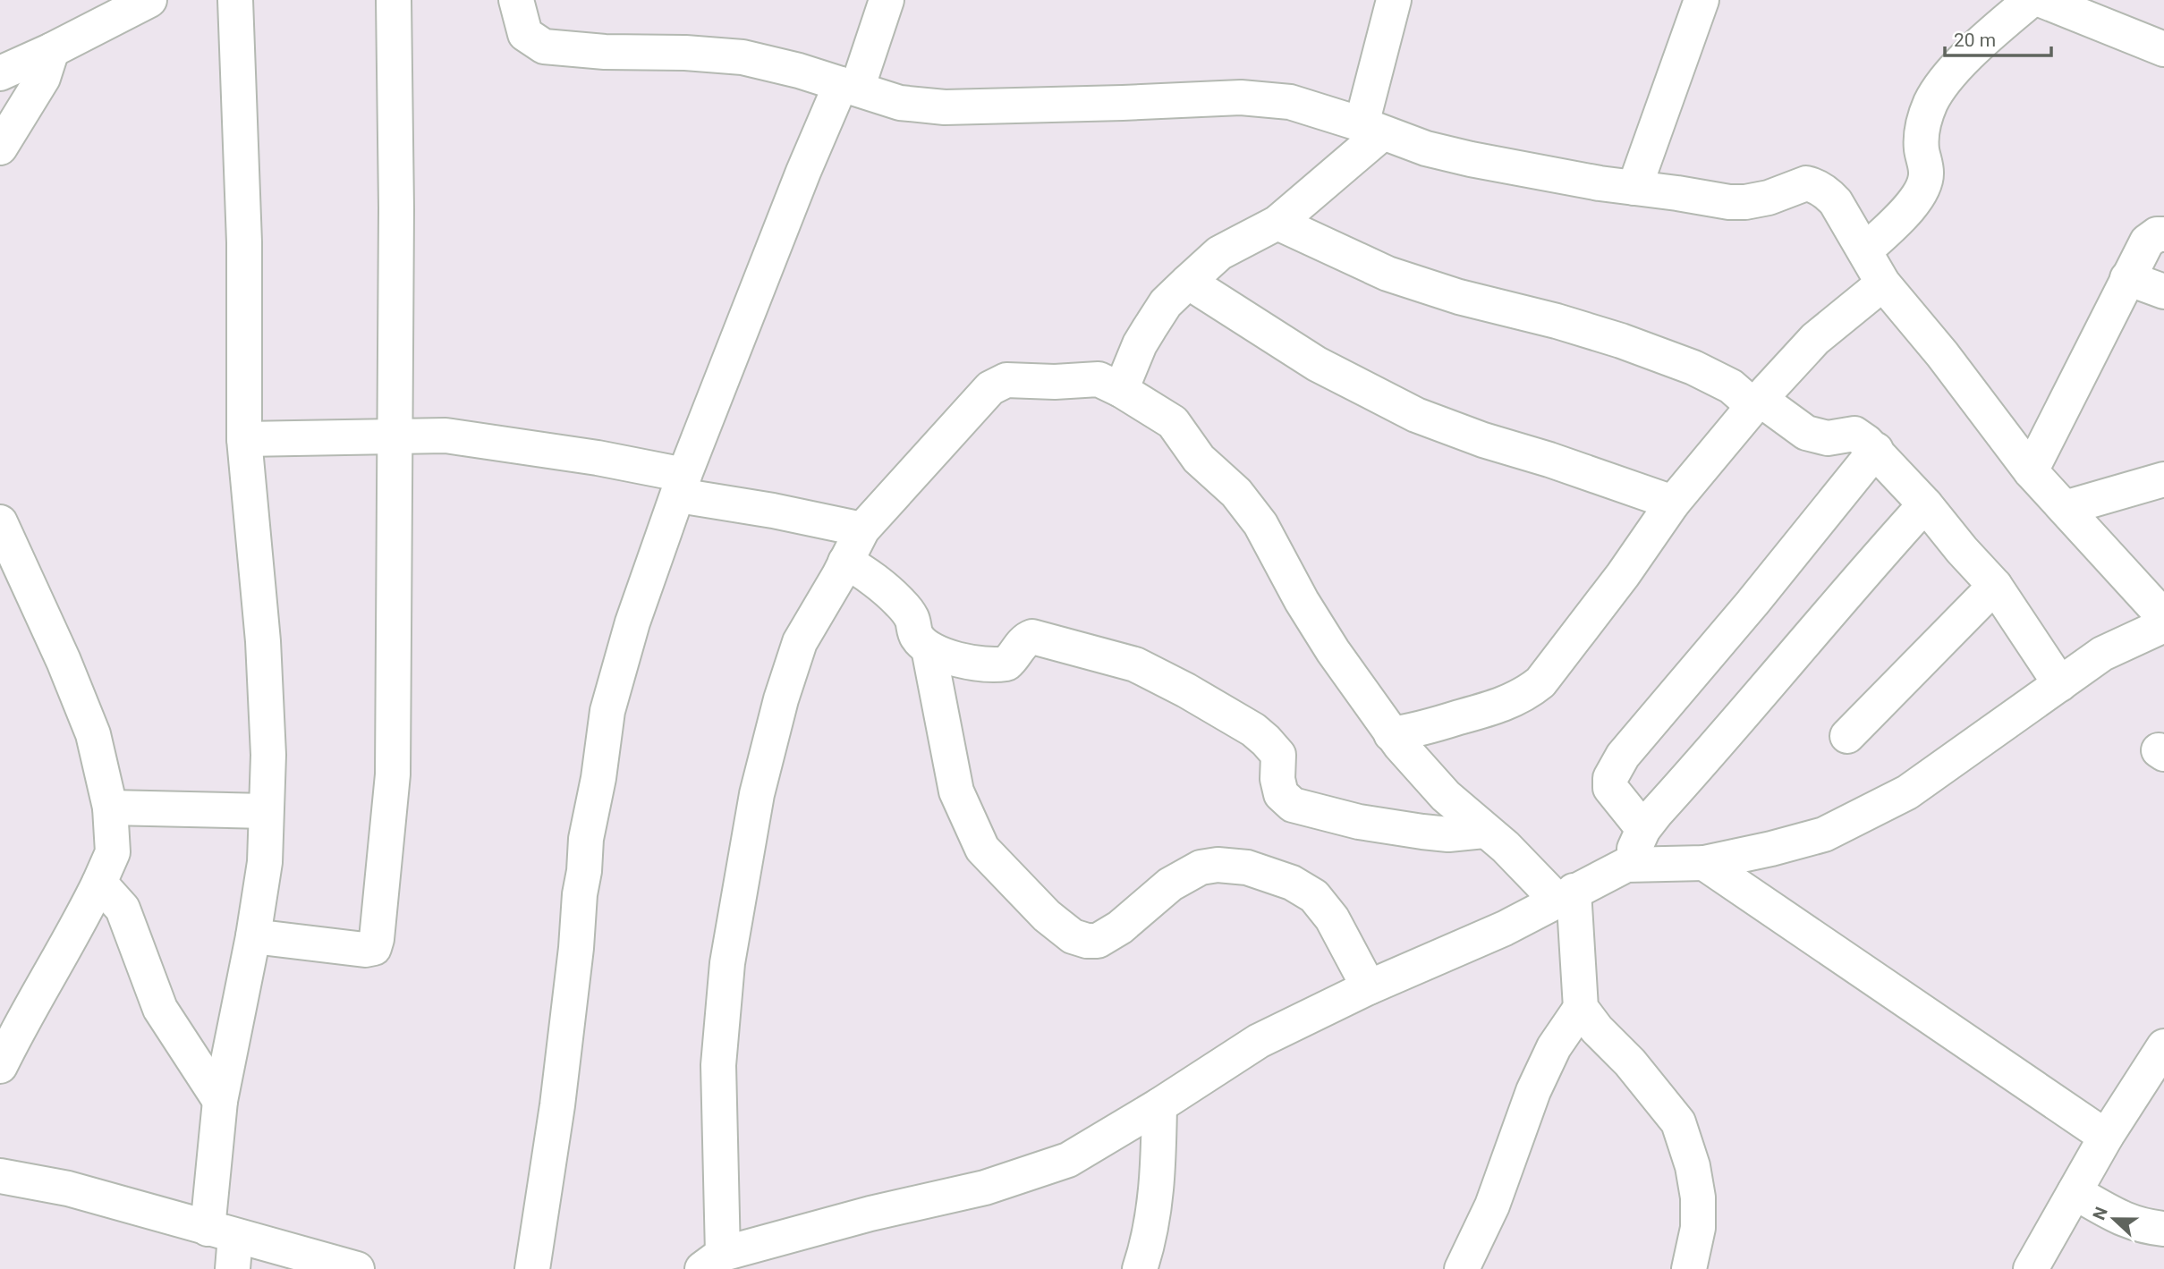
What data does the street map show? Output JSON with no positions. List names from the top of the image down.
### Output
{
  "scale_bar": "20 m",
  "north": "left"
}
